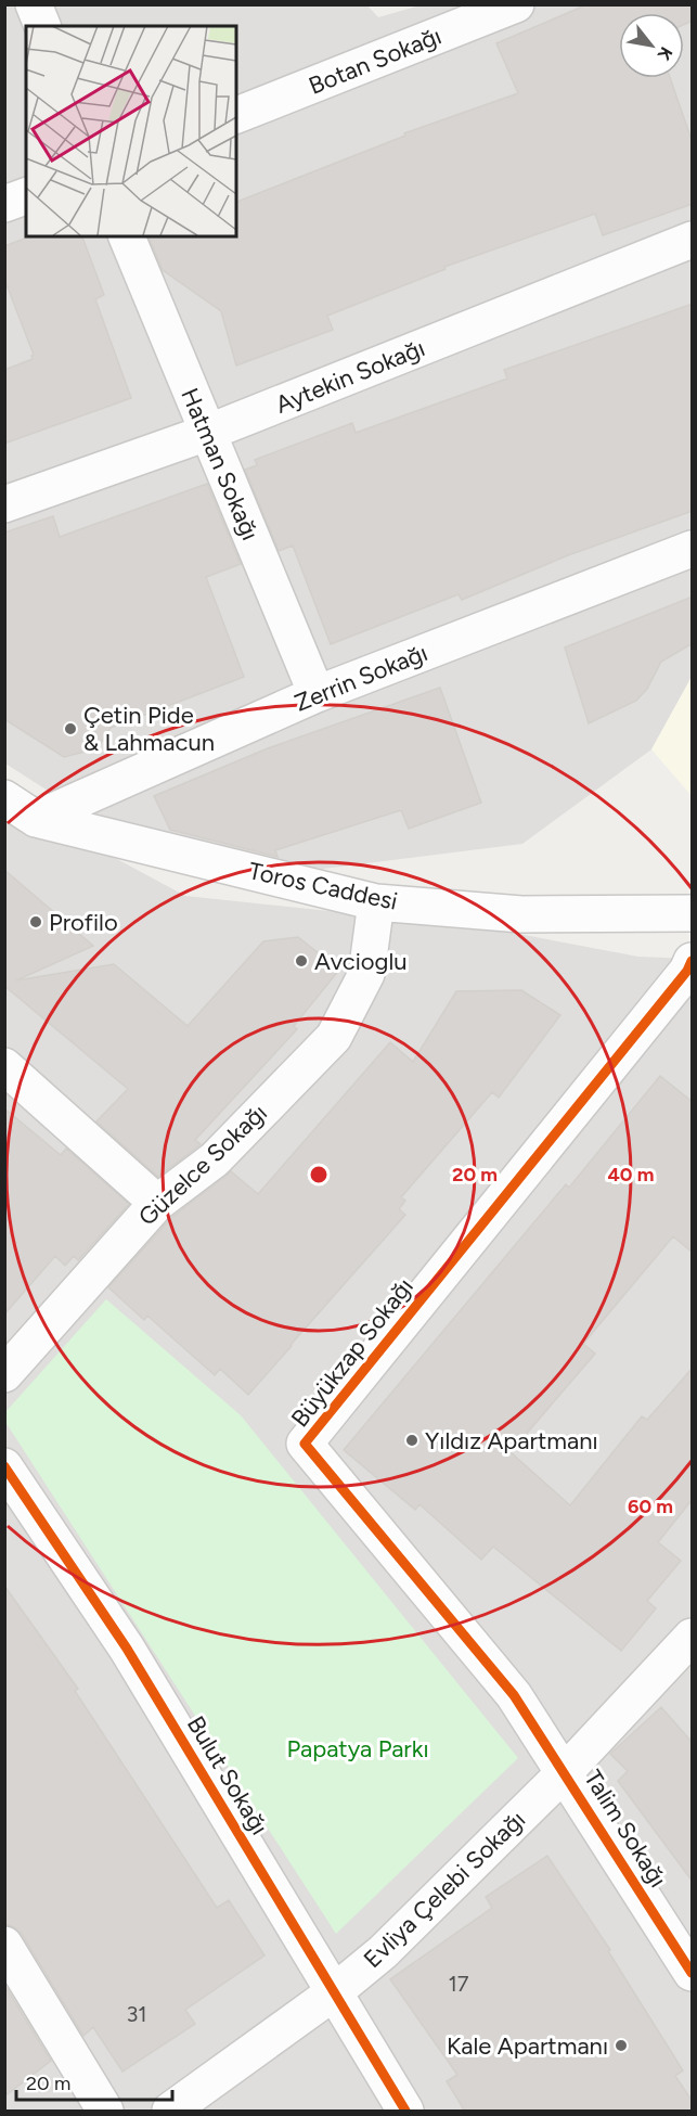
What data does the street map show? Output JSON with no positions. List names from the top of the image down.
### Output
{
  "streets": {
    "street": [
      "Botan Sokağı",
      "Aytekin Sokağı",
      "Hatman Sokağı",
      "Zerrin Sokağı",
      "Toros Caddesi",
      "Güzelce Sokağı",
      "Büyükzap Sokağı",
      "Bulut Sokağı",
      "Talim Sokağı",
      "Evliya Çelebi Sokağı"
    ]
  },
  "crossings": [
    ["Aytekin Sokağı", "Hatman Sokağı"],
    ["Hatman Sokağı", "Zerrin Sokağı"],
    ["Zerrin Sokağı", "Toros Caddesi"],
    ["Toros Caddesi", "Güzelce Sokağı"],
    ["Büyükzap Sokağı", "Talim Sokağı"],
    ["Büyükzap Sokağı", "Evliya Çelebi Sokağı"],
    ["Bulut Sokağı", "Evliya Çelebi Sokağı"],
    ["Talim Sokağı", "Evliya Çelebi Sokağı"]
  ],
  "parks": ["Papatya Parkı"],
  "places": [
    "Çetin Pide & Lahmacun",
    "Profilo",
    "Avcioglu",
    "Yıldız Apartmanı",
    "Kale Apartmanı"
  ],
  "house_numbers": ["17", "31"],
  "scale_bar": "20 m",
  "north": "bottom right",
  "rings": ["20 m", "40 m", "60 m"]
}
